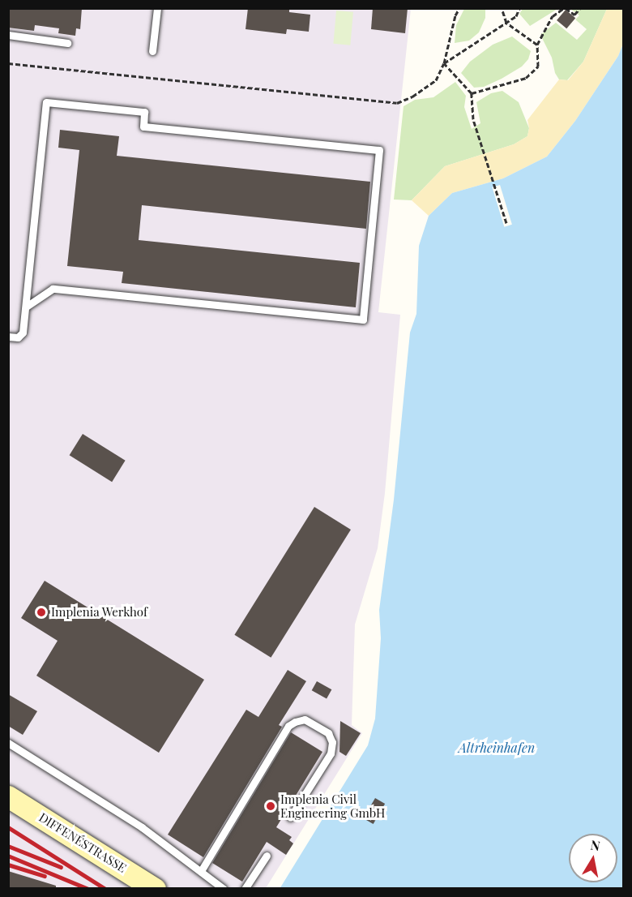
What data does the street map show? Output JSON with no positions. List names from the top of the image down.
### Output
{
  "streets": {
    "main road": ["DIFFENÉSTRASSE"]
  },
  "water": ["Altrheinhafen"],
  "places": ["Implenia Werkhof", "Implenia Civil Engineering GmbH"],
  "north": "top"
}
